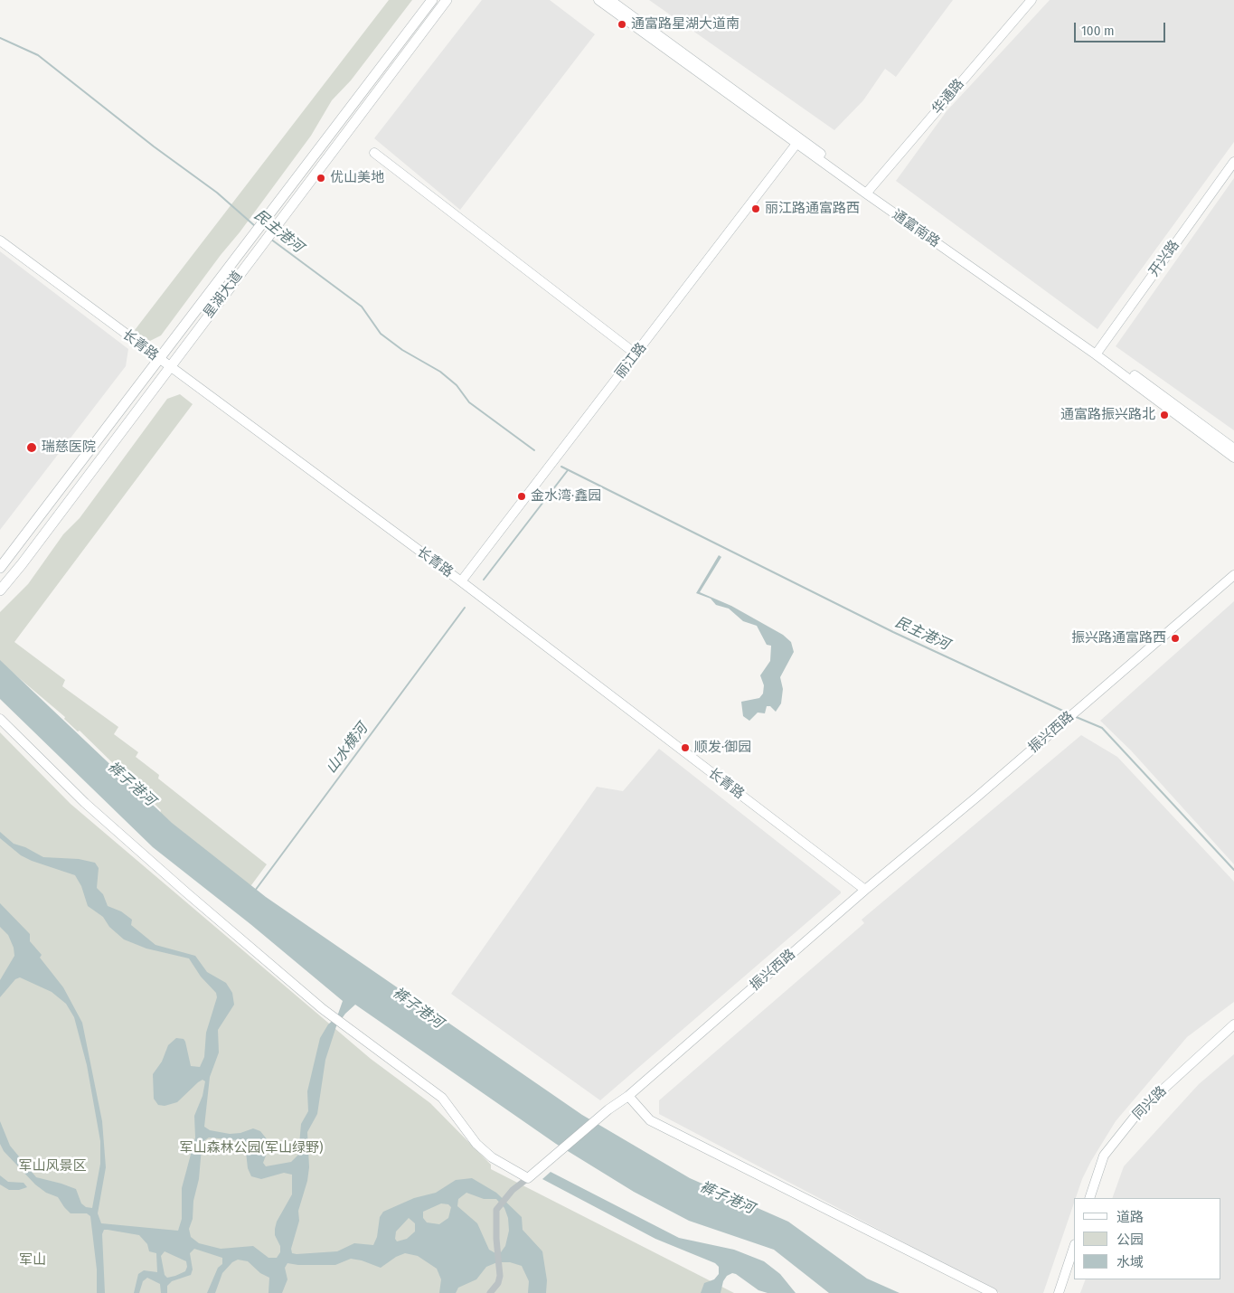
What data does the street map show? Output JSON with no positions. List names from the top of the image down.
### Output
{
  "streets": {
    "main road": ["星湖大道"],
    "street": [
      "华通路",
      "通富南路",
      "开兴路",
      "长青路",
      "丽江路",
      "振兴西路",
      "同兴路"
    ]
  },
  "crossings": [
    ["华通路", "通富南路"],
    ["通富南路", "开兴路"],
    ["通富南路", "丽江路"],
    ["星湖大道", "长青路"],
    ["长青路", "丽江路"],
    ["长青路", "振兴西路"]
  ],
  "water": ["民主港河", "山水横河", "裤子港河"],
  "parks": ["军山森林公园(军山绿野)", "军山风景区", "军山"],
  "places": [
    "通富路星湖大道南",
    "优山美地",
    "丽江路通富路西",
    "通富路振兴路北",
    "瑞慈医院",
    "金水湾·鑫园",
    "振兴路通富路西",
    "顺发·御园"
  ],
  "legend": ["道路", "公园", "水域"],
  "scale_bar": "100 m"
}
